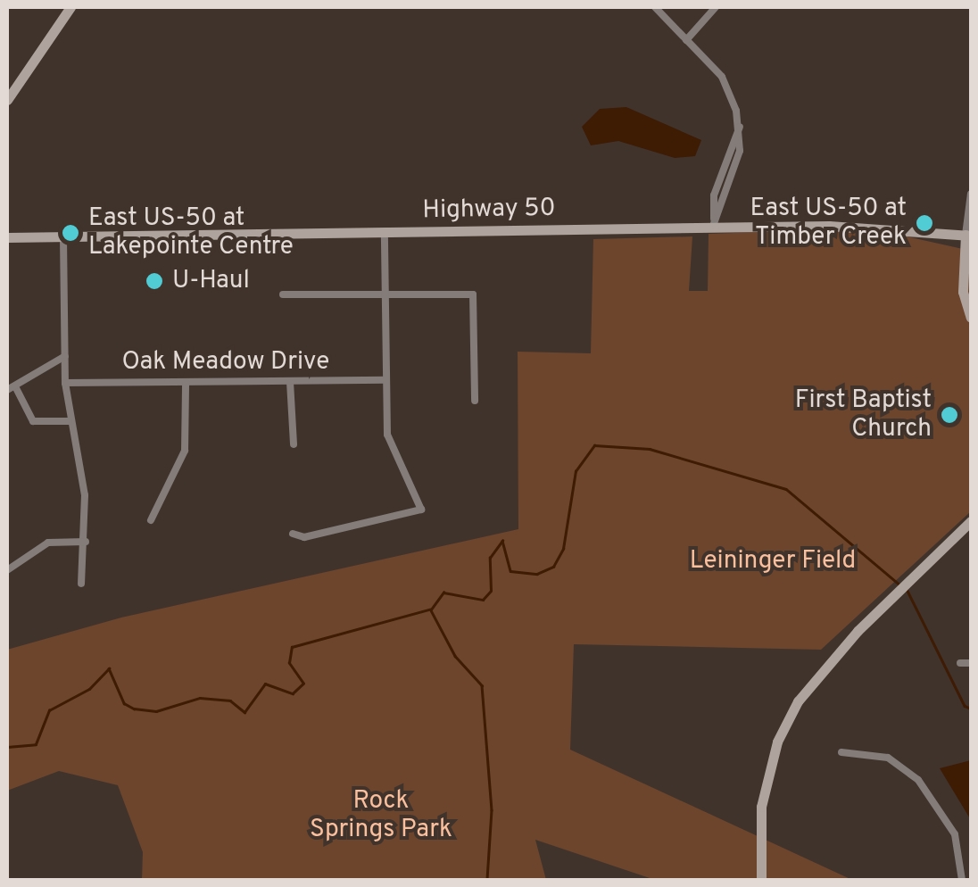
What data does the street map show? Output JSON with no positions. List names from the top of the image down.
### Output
{
  "streets": {
    "main road": ["Highway 50"],
    "street": ["Oak Meadow Drive"]
  },
  "parks": ["Leininger Field", "Rock Springs Park"],
  "places": [
    "East US-50 at Timber Creek",
    "East US-50 at Lakepointe Centre",
    "U-Haul",
    "First Baptist Church"
  ]
}
